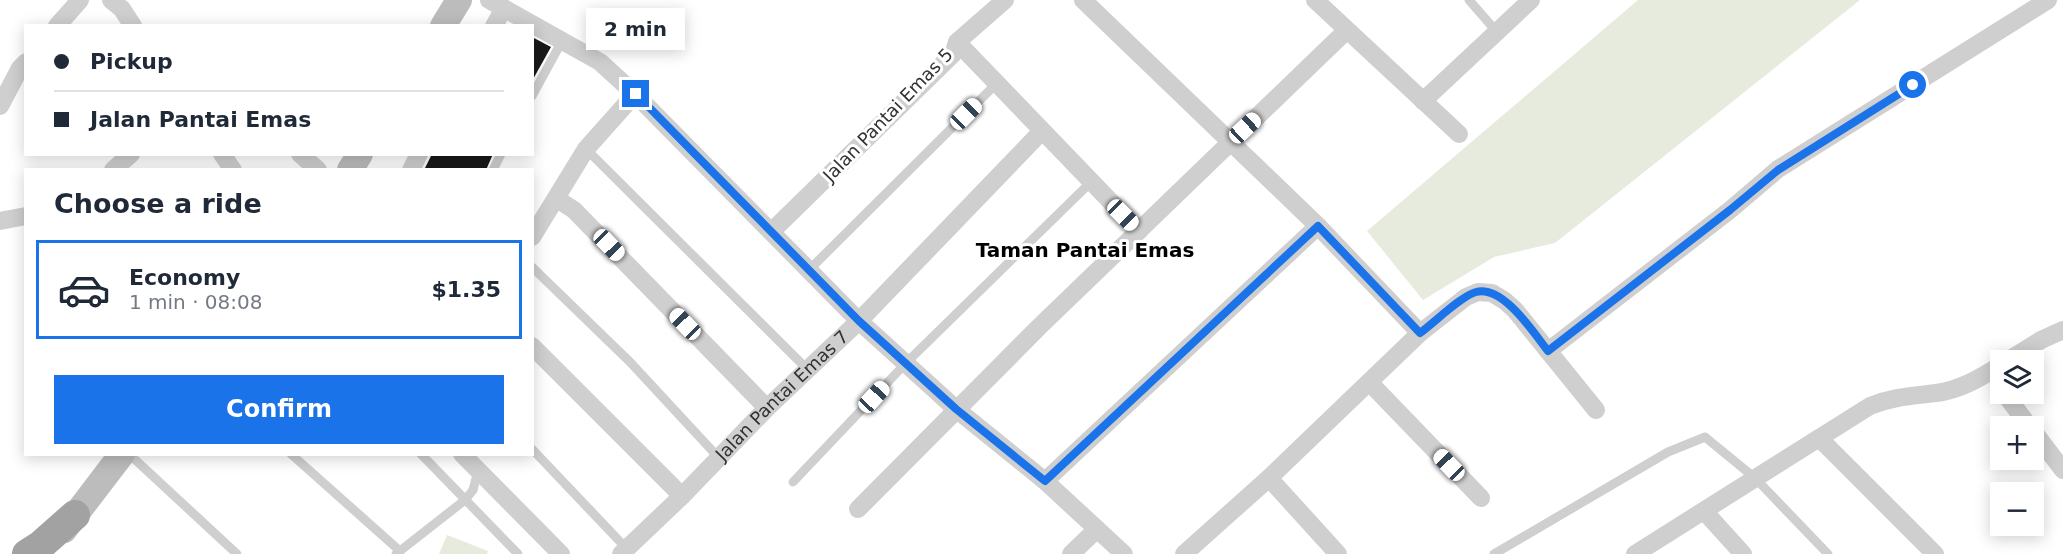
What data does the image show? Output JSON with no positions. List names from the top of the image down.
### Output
{
  "streets": {
    "street": ["Jalan Pantai Emas 5", "Jalan Pantai Emas 7"]
  },
  "districts": ["Taman Pantai Emas"],
  "page": {
    "bubble": "2 min",
    "banner": ["Pickup", "Jalan Pantai Emas"],
    "heading": "Choose a ride",
    "list": [
      {
        "name": "Economy",
        "note": "1 min · 08:08",
        "value": "$1.35"
      }
    ],
    "map_buttons": ["+", "−"],
    "buttons": "Confirm"
  }
}
